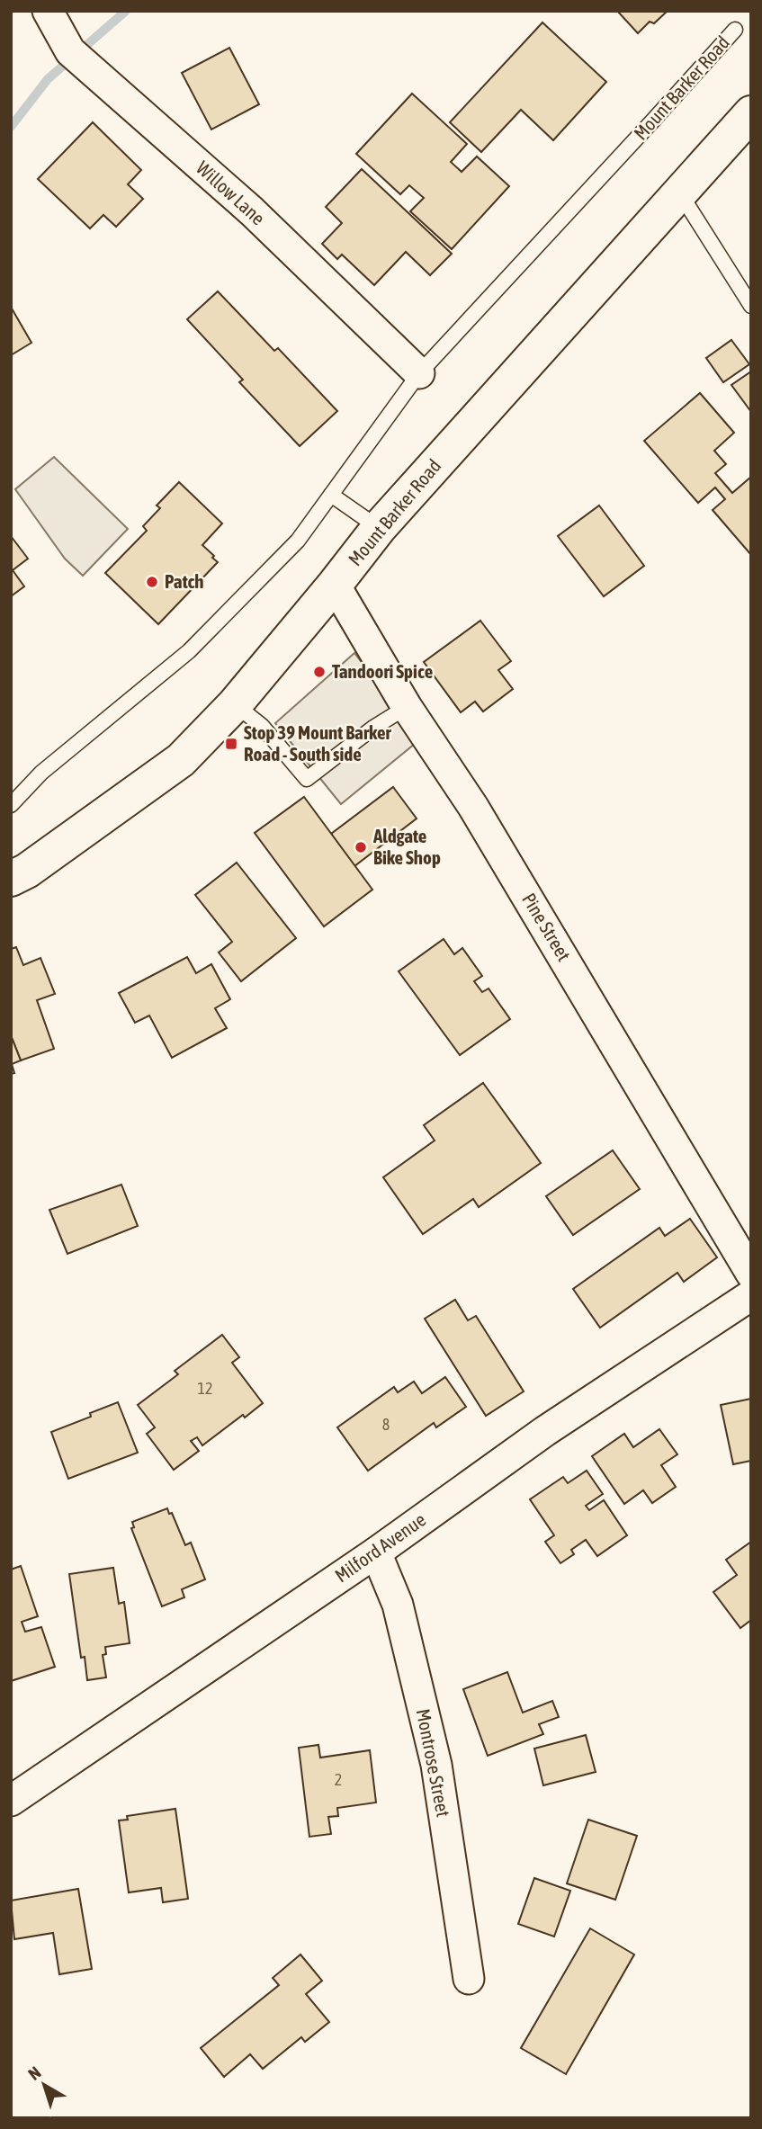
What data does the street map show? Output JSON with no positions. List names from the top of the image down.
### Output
{
  "streets": {
    "main road": ["Mount Barker Road"],
    "street": [
      "Willow Lane",
      "Pine Street",
      "Milford Avenue",
      "Montrose Street"
    ]
  },
  "crossings": [
    ["Mount Barker Road", "Willow Lane"],
    ["Mount Barker Road", "Pine Street"],
    ["Milford Avenue", "Montrose Street"]
  ],
  "places": {
    "other": ["Patch", "Tandoori Spice", "Aldgate Bike Shop"],
    "transit": ["Stop 39 Mount Barker Road - South side"]
  },
  "house_numbers": ["12", "8", "2"],
  "north": "top left"
}
